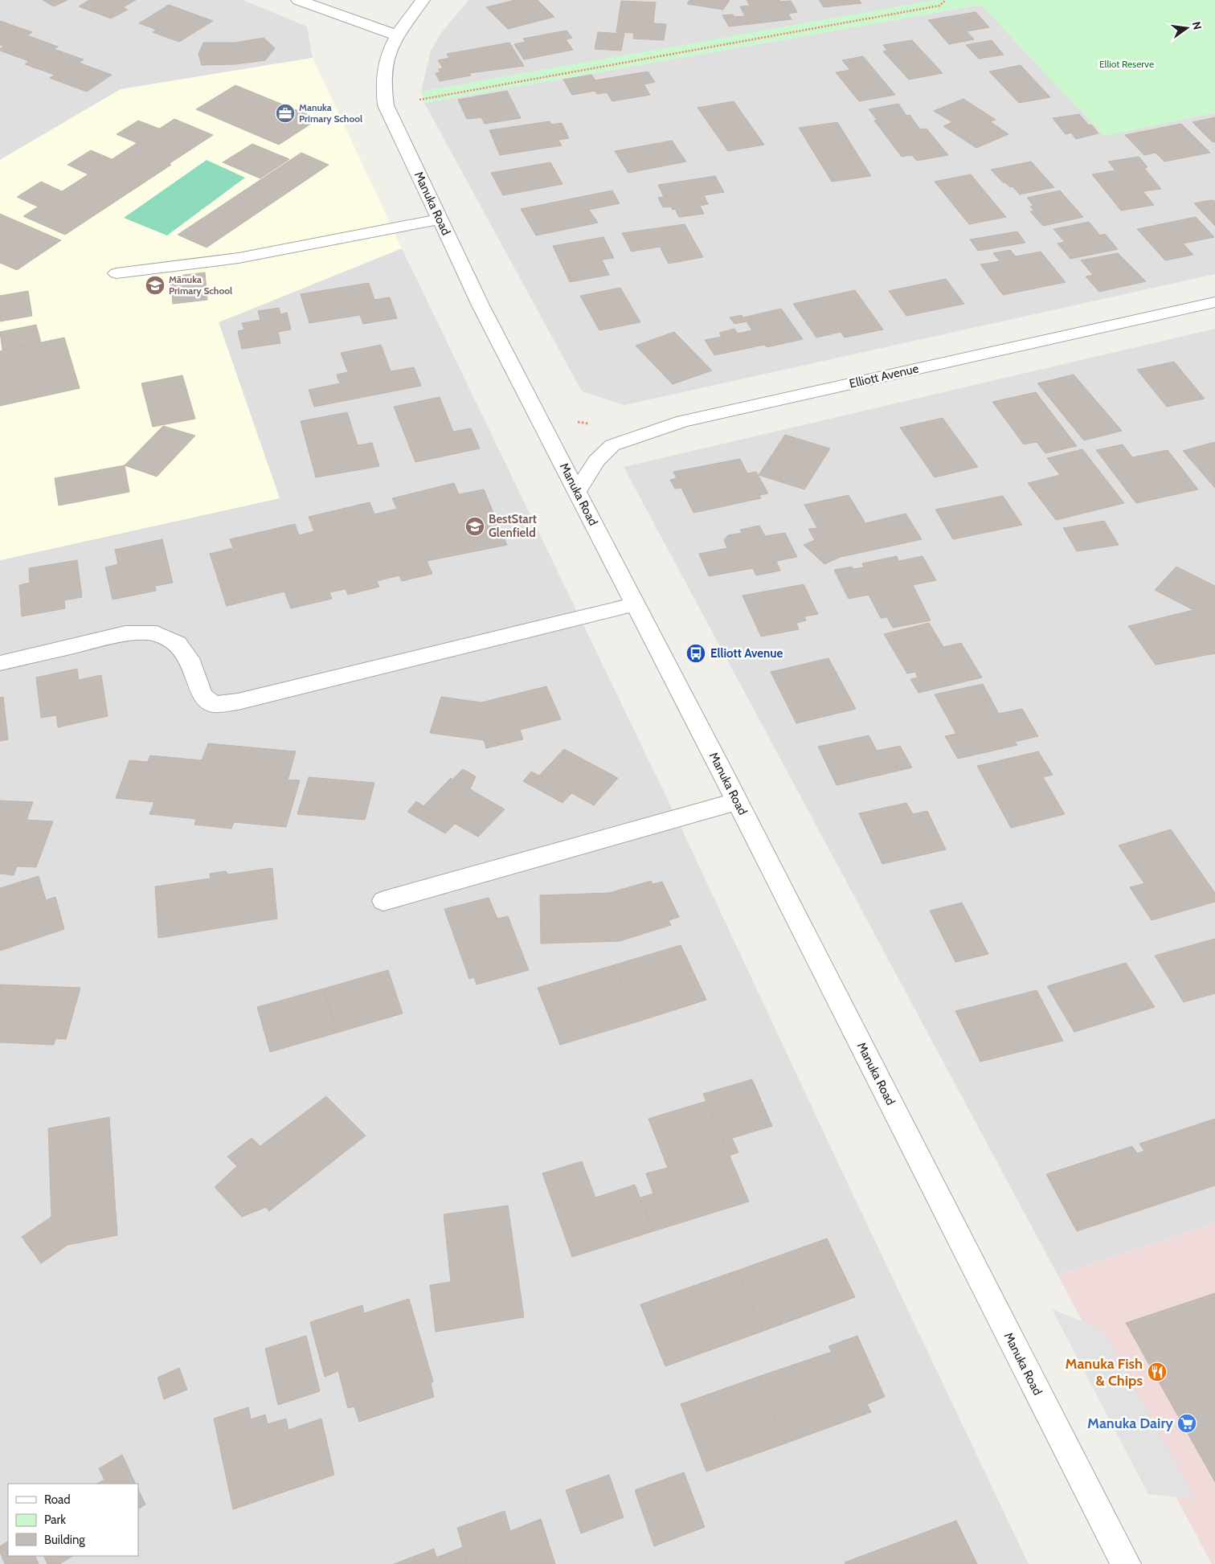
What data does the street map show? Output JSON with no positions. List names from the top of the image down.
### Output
{
  "streets": {
    "street": ["Manuka Road", "Elliott Avenue"]
  },
  "crossings": [
    ["Manuka Road", "Elliott Avenue"]
  ],
  "parks": ["Elliot Reserve"],
  "places": {
    "office": ["Manuka Primary School"],
    "school or university": ["Mānuka Primary School", "BestStart Glenfield"],
    "bus stop": ["Elliott Avenue"],
    "restaurant": ["Manuka Fish & Chips"],
    "supermarket": ["Manuka Dairy"]
  },
  "legend": ["Road", "Park", "Building"],
  "north": "right"
}
